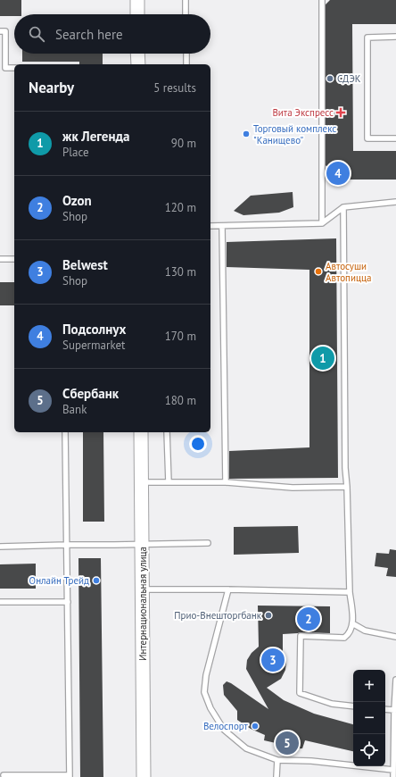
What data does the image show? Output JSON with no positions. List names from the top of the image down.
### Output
{
  "streets": {
    "main road": ["Интернациональная улица"]
  },
  "places": {
    "other": [
      "СДЭК",
      "Торговый комплекс \"Канищево\"",
      "Автосуши Автопицца",
      "Онлайн Трейд",
      "Прио-Внешторгбанк",
      "Велоспорт"
    ],
    "health": ["Вита Экспресс"]
  },
  "page": {
    "search": "Search here",
    "heading": ["Nearby", "5 results"],
    "list": [
      {
        "mark": "1",
        "name": "жк Легенда",
        "note": "Place",
        "value": "90 m"
      },
      {
        "mark": "2",
        "name": "Ozon",
        "note": "Shop",
        "value": "120 m"
      },
      {
        "mark": "3",
        "name": "Belwest",
        "note": "Shop",
        "value": "130 m"
      },
      {
        "mark": "4",
        "name": "Подсолнух",
        "note": "Supermarket",
        "value": "170 m"
      },
      {
        "mark": "5",
        "name": "Сбербанк",
        "note": "Bank",
        "value": "180 m"
      }
    ],
    "pins": [
      "4",
      "1",
      "2",
      "3",
      "5"
    ],
    "map_buttons": ["+", "−"]
  }
}
